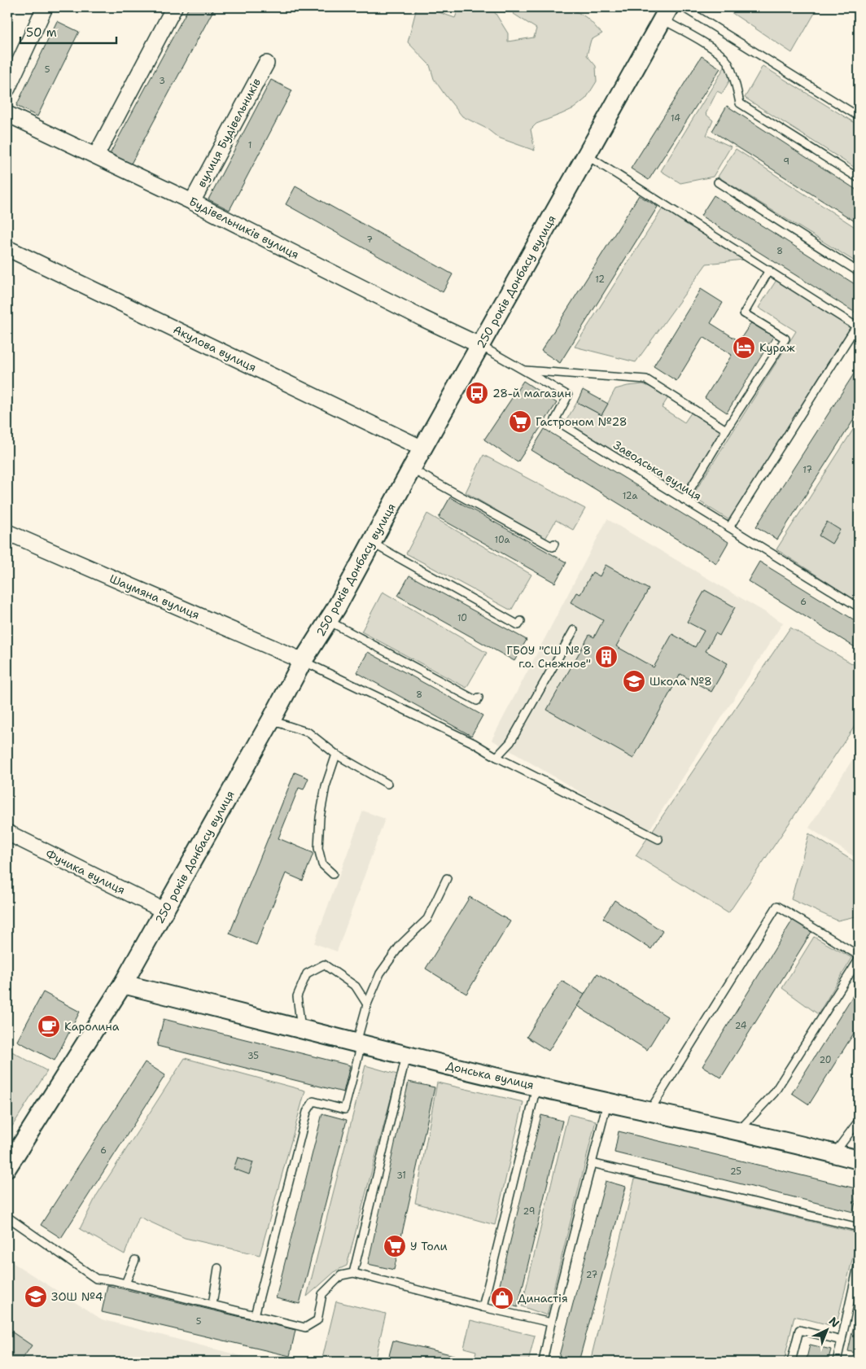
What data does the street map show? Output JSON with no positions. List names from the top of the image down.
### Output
{
  "streets": {
    "street": [
      "вулиця Будівельників",
      "Будівельників вулиця",
      "250 років Донбасу вулиця",
      "Акулова вулиця",
      "Шаумяна вулиця",
      "Фучика вулиця",
      "Донська вулиця"
    ],
    "lane": ["Заводська вулиця"]
  },
  "crossings": [
    ["вулиця Будівельників", "Будівельників вулиця"],
    ["Будівельників вулиця", "250 років Донбасу вулиця"],
    ["Будівельників вулиця", "Заводська вулиця"],
    ["250 років Донбасу вулиця", "Акулова вулиця"],
    ["250 років Донбасу вулиця", "Заводська вулиця"],
    ["250 років Донбасу вулиця", "Шаумяна вулиця"],
    ["250 років Донбасу вулиця", "Фучика вулиця"],
    ["250 років Донбасу вулиця", "Донська вулиця"]
  ],
  "places": {
    "hotel": ["Кураж"],
    "bus stop": ["28-й магазин"],
    "supermarket": ["Гастроном №28", "У Толи"],
    "building": ["ГБОУ \"СШ № 8 г.о. Снежное\""],
    "school or university": ["Школа №8", "ЗОШ №4"],
    "cafe": ["Каролина"],
    "shop": ["Династія"]
  },
  "house_numbers": [
    "5",
    "3",
    "14",
    "1",
    "9",
    "7",
    "8",
    "12",
    "17",
    "12а",
    "10а",
    "6",
    "10",
    "8",
    "24",
    "35",
    "20",
    "6",
    "25",
    "31",
    "29",
    "27",
    "5"
  ],
  "scale_bar": "50 m",
  "north": "top right"
}
